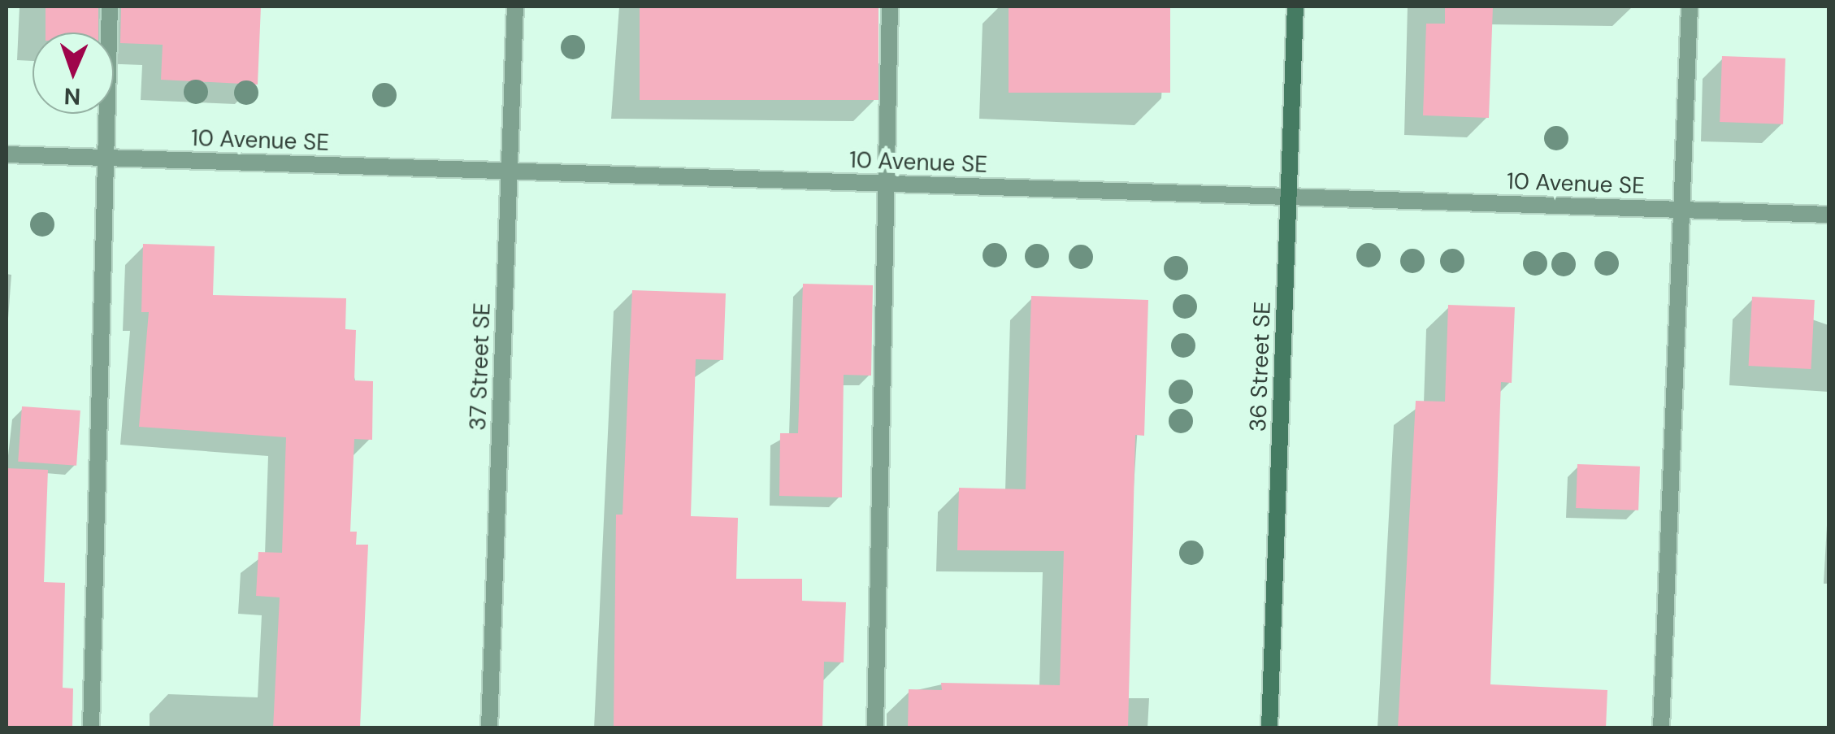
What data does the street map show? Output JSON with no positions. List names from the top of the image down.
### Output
{
  "streets": {
    "main road": ["36 Street SE"],
    "street": ["10 Avenue SE", "37 Street SE"]
  },
  "crossings": [
    ["10 Avenue SE", "37 Street SE"],
    ["10 Avenue SE", "36 Street SE"]
  ],
  "north": "bottom"
}
